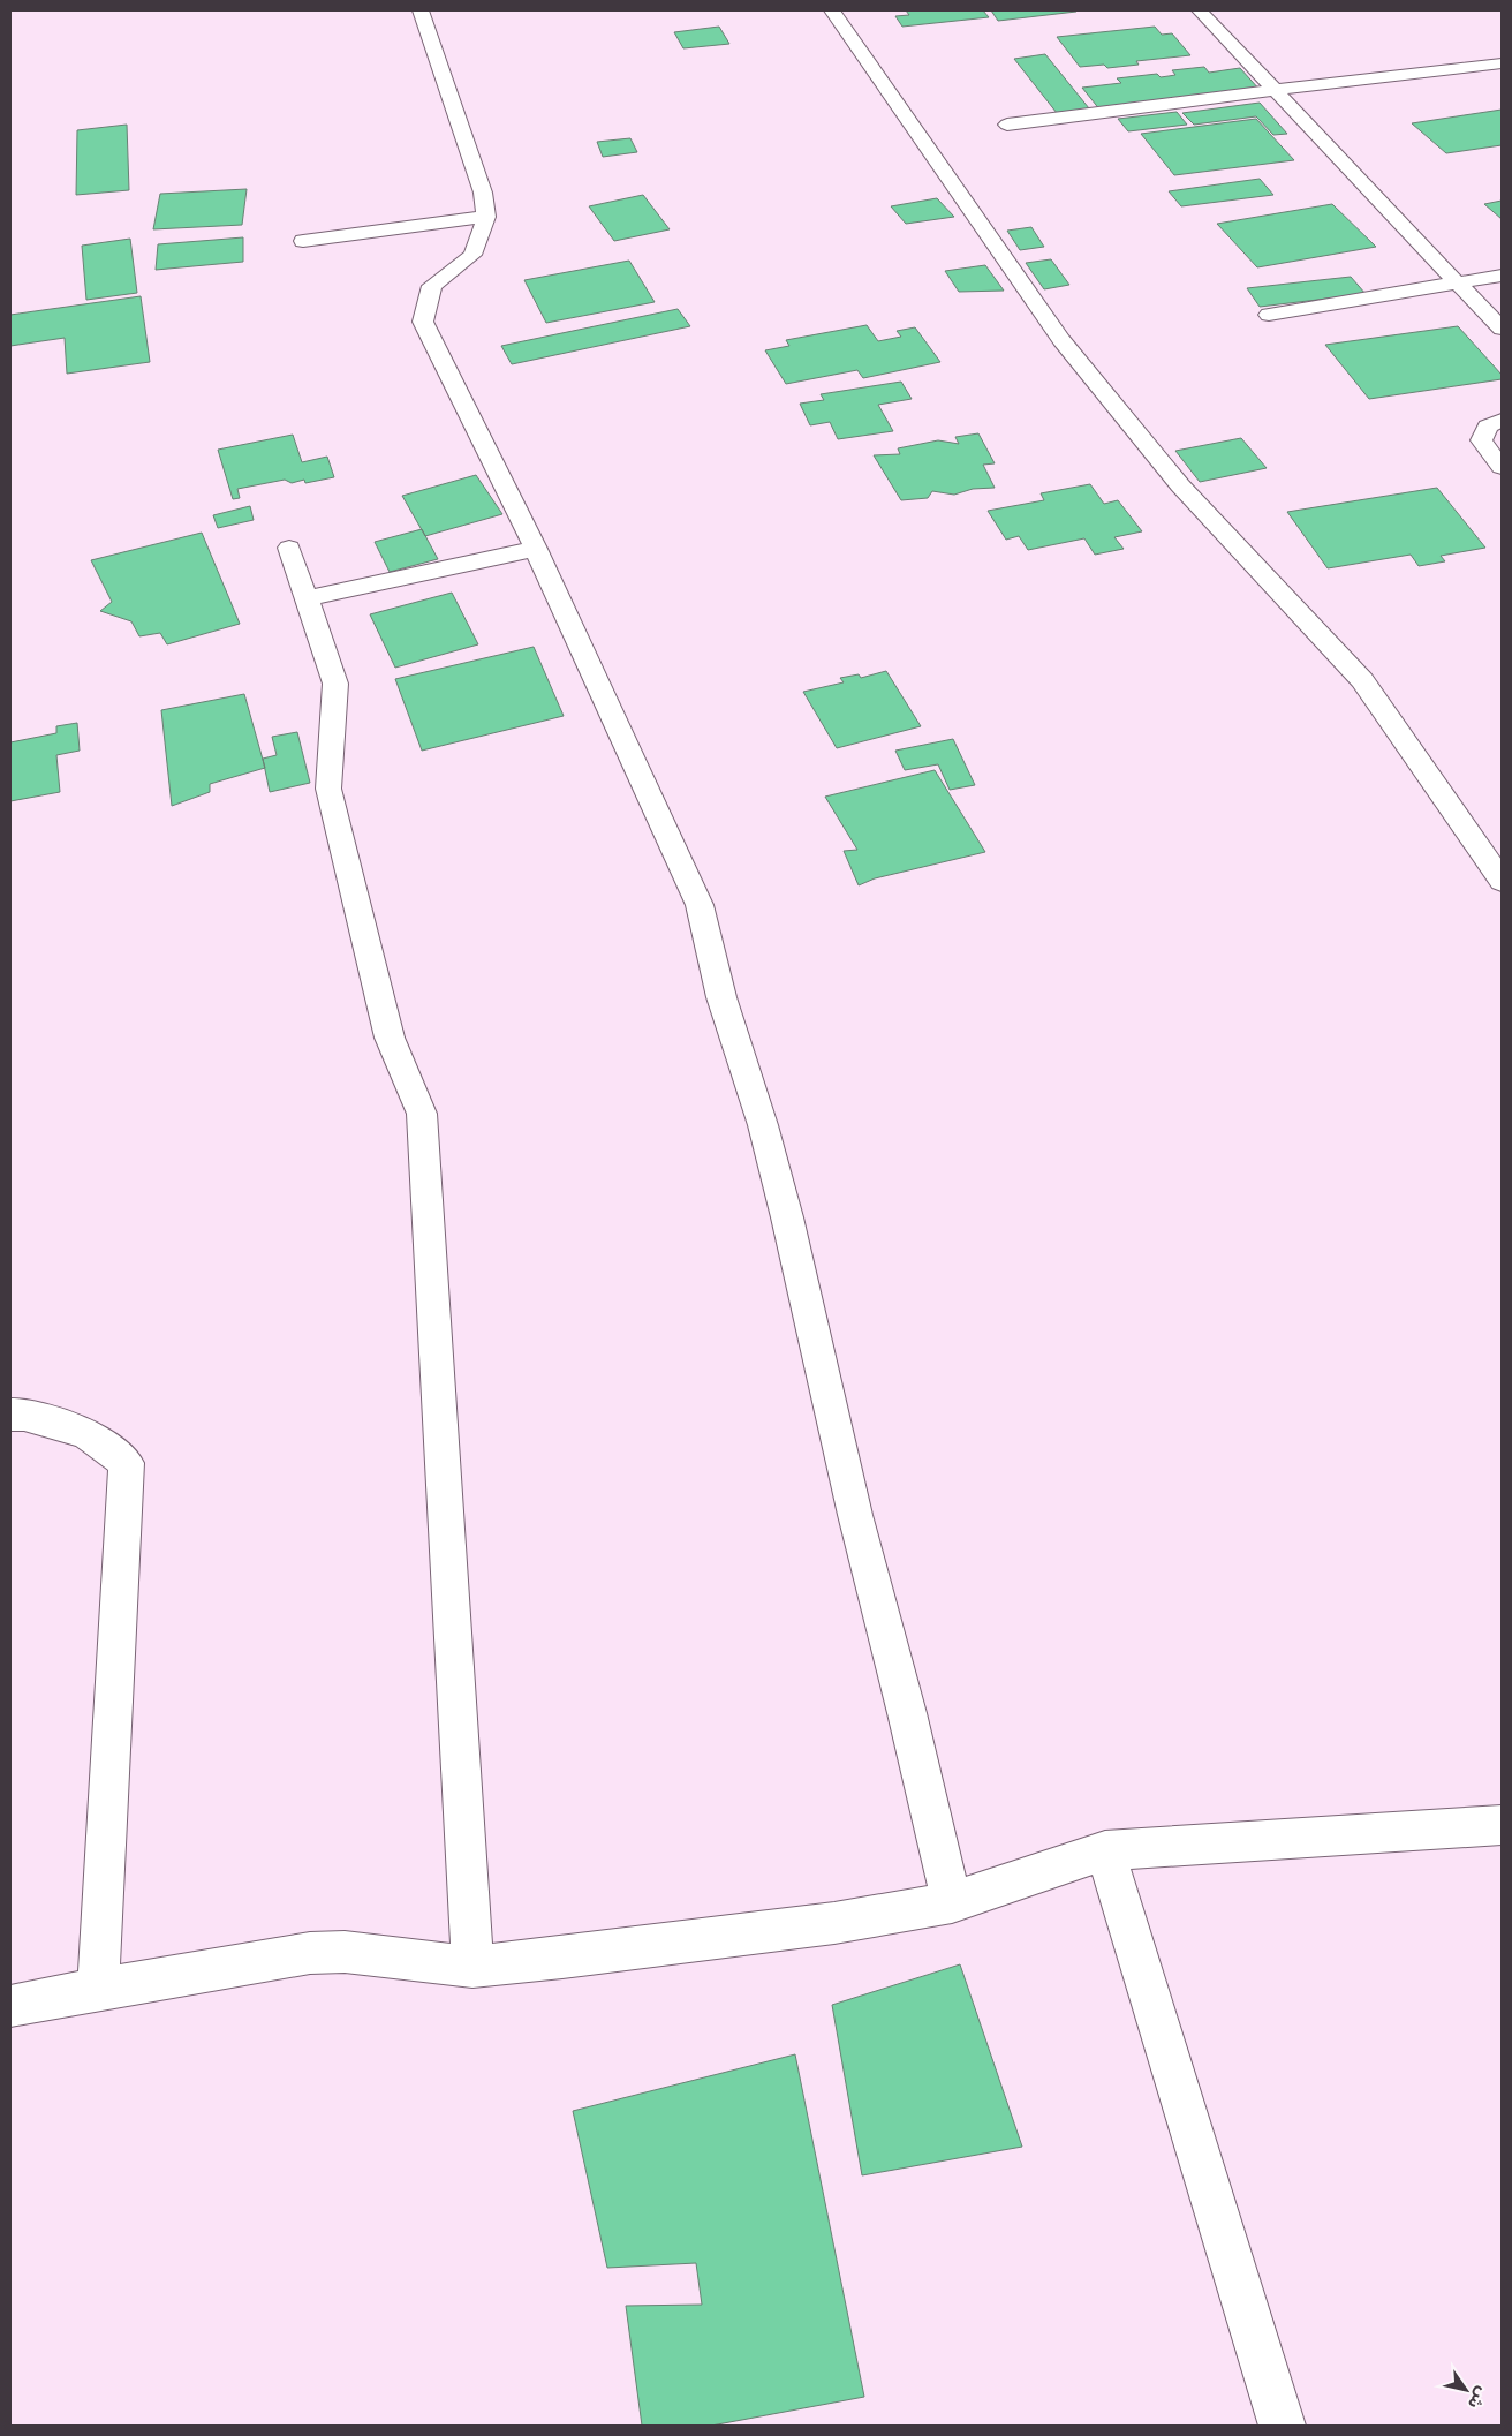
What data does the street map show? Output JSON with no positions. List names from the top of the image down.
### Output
{
  "north": "bottom right"
}
